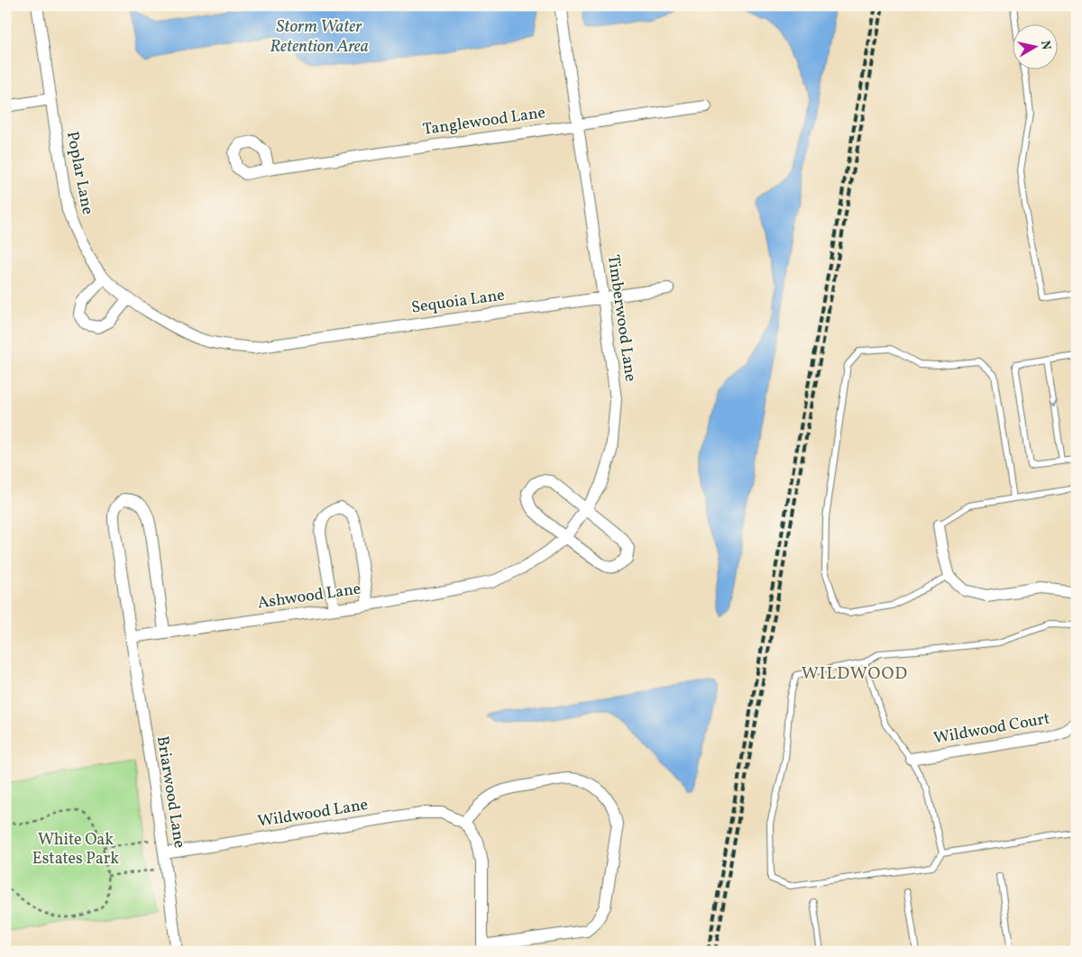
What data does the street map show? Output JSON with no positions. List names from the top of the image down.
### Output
{
  "streets": {
    "street": [
      "Tanglewood Lane",
      "Poplar Lane",
      "Sequoia Lane",
      "Timberwood Lane",
      "Ashwood Lane",
      "Wildwood Court",
      "Briarwood Lane",
      "Wildwood Lane"
    ]
  },
  "crossings": [
    ["Tanglewood Lane", "Timberwood Lane"],
    ["Poplar Lane", "Sequoia Lane"],
    ["Sequoia Lane", "Timberwood Lane"],
    ["Timberwood Lane", "Ashwood Lane"],
    ["Ashwood Lane", "Briarwood Lane"],
    ["Briarwood Lane", "Wildwood Lane"]
  ],
  "districts": ["WILDWOOD"],
  "water": ["Storm Water Retention Area"],
  "parks": ["White Oak Estates Park"],
  "north": "right"
}
